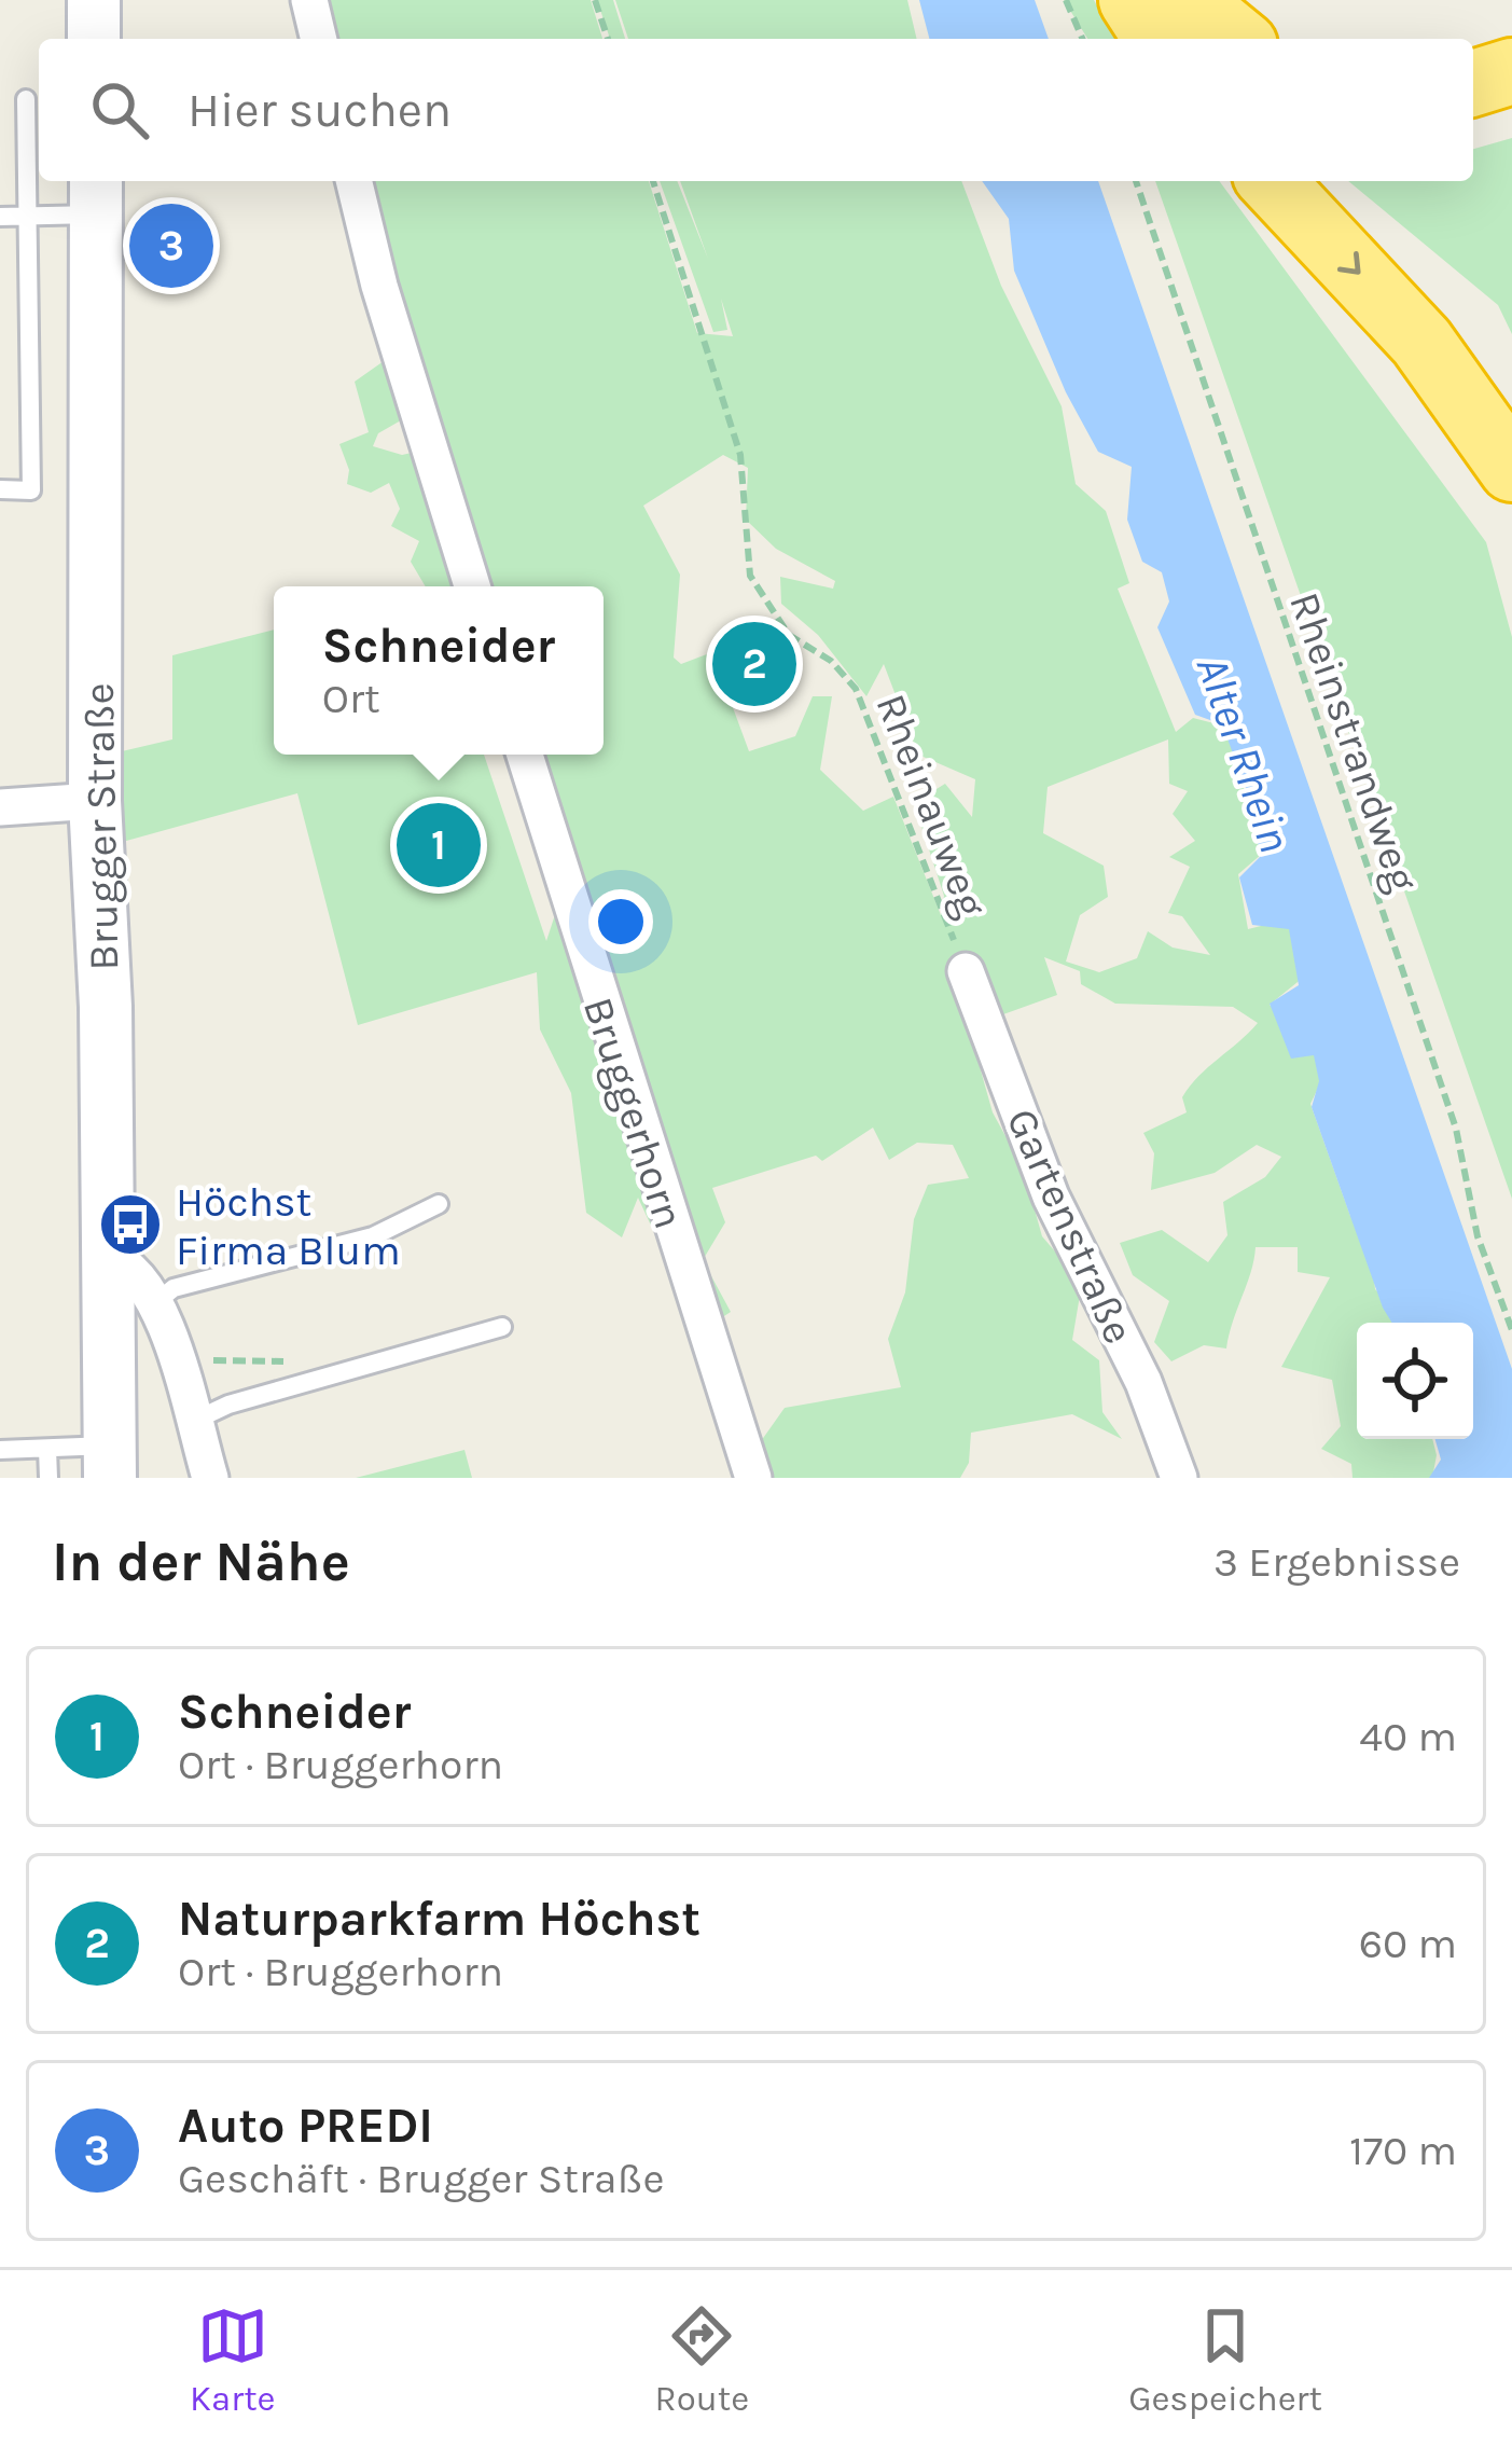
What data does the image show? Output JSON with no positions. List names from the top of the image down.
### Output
{
  "streets": {
    "main road": ["Brugger Straße"],
    "street": ["Bruggerhorn", "Gartenstraße"],
    "path": ["Rheinstrandweg", "Rheinauweg"]
  },
  "crossings": [
    ["Rheinauweg", "Gartenstraße"]
  ],
  "water": ["Alter Rhein"],
  "places": {
    "bus stop": ["Höchst Firma Blum"]
  },
  "page": {
    "search": "Hier suchen",
    "pins": ["3", "2", "1"],
    "popup": ["Schneider", "Ort"],
    "heading": ["In der Nähe", "3 Ergebnisse"],
    "list": [
      {
        "mark": "1",
        "name": "Schneider",
        "note": "Ort · Bruggerhorn",
        "value": "40 m"
      },
      {
        "mark": "2",
        "name": "Naturparkfarm Höchst",
        "note": "Ort · Bruggerhorn",
        "value": "60 m"
      },
      {
        "mark": "3",
        "name": "Auto PREDI",
        "note": "Geschäft · Brugger Straße",
        "value": "170 m"
      }
    ],
    "nav": ["Karte", "Route", "Gespeichert"]
  }
}
